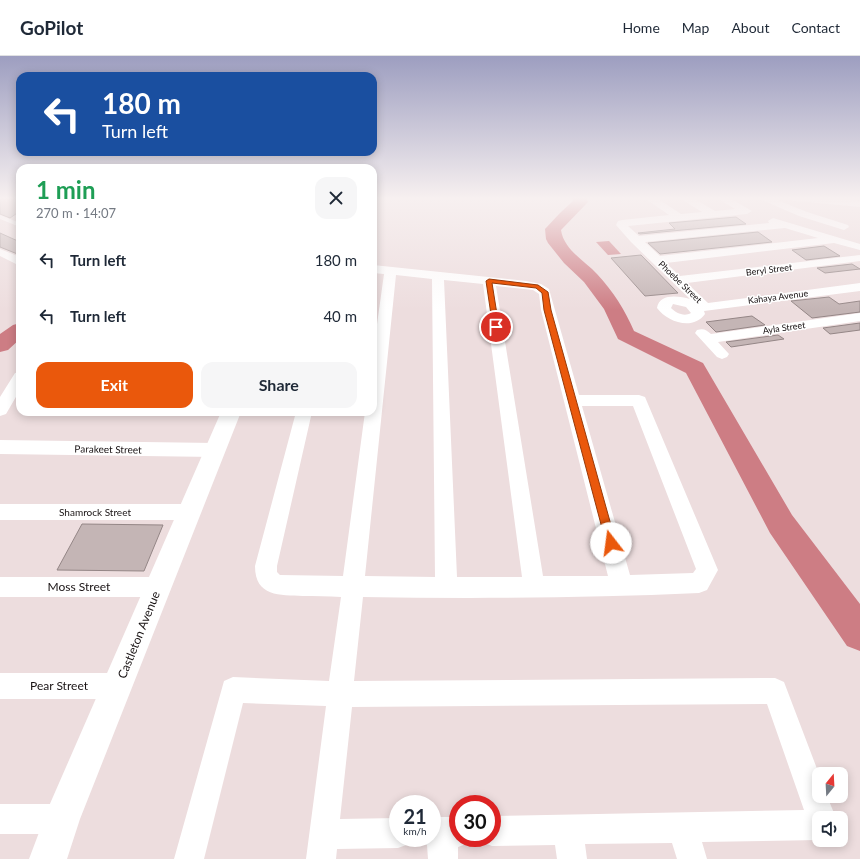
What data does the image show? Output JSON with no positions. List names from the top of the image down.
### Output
{
  "streets": {
    "street": [
      "Beryl Street",
      "Phoebe Street",
      "Kahaya Avenue",
      "Ayla Street",
      "Parakeet Street",
      "Shamrock Street",
      "Moss Street",
      "Castleton Avenue",
      "Pear Street"
    ]
  },
  "crossings": [
    ["Beryl Street", "Phoebe Street"],
    ["Phoebe Street", "Kahaya Avenue"],
    ["Phoebe Street", "Ayla Street"],
    ["Parakeet Street", "Castleton Avenue"],
    ["Shamrock Street", "Castleton Avenue"],
    ["Moss Street", "Castleton Avenue"],
    ["Castleton Avenue", "Pear Street"]
  ],
  "north": "top",
  "page": {
    "header": "GoPilot",
    "nav": [
      "Home",
      "Map",
      "About",
      "Contact"
    ],
    "turn": ["180 m", "Turn left"],
    "heading": ["1 min", "270 m · 14:07"],
    "list": [
      {
        "name": "Turn left",
        "value": "180 m"
      },
      {
        "name": "Turn left",
        "value": "40 m"
      }
    ],
    "buttons": ["Exit", "Share"],
    "speed": "21 km/h",
    "limit": "30"
  }
}
